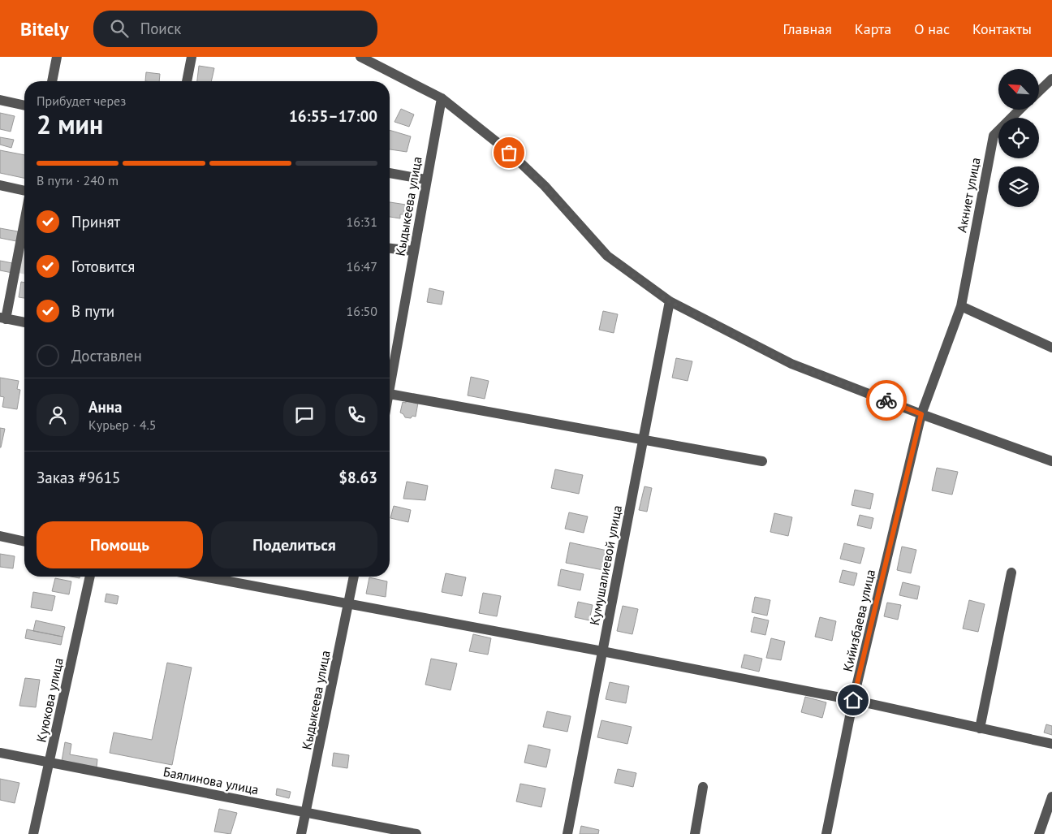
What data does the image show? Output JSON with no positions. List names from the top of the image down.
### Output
{
  "streets": {
    "street": [
      "Акниет улица",
      "Кыдыкеева улица",
      "Кумушалиевой улица",
      "Кийизбаева улица",
      "Куюкова улица",
      "Баялинова улица"
    ]
  },
  "crossings": [
    ["Акниет улица", "Кийизбаева улица"],
    ["Кыдыкеева улица", "Баялинова улица"],
    ["Куюкова улица", "Баялинова улица"]
  ],
  "north": "top left",
  "page": {
    "header": "Bitely",
    "search": "Поиск",
    "nav": [
      "Главная",
      "Карта",
      "О нас",
      "Контакты"
    ],
    "heading": ["2 мин", "Прибудет через", "16:55–17:00"],
    "panel": [
      "Анна",
      "Курьер · 4.5",
      "Заказ #9615",
      "$8.63"
    ],
    "bar": "В пути · 240 m",
    "list": [
      ["Принят", "16:31"],
      ["Готовится", "16:47"],
      ["В пути", "16:50"],
      "Доставлен"
    ],
    "buttons": ["Помощь", "Поделиться"]
  }
}
